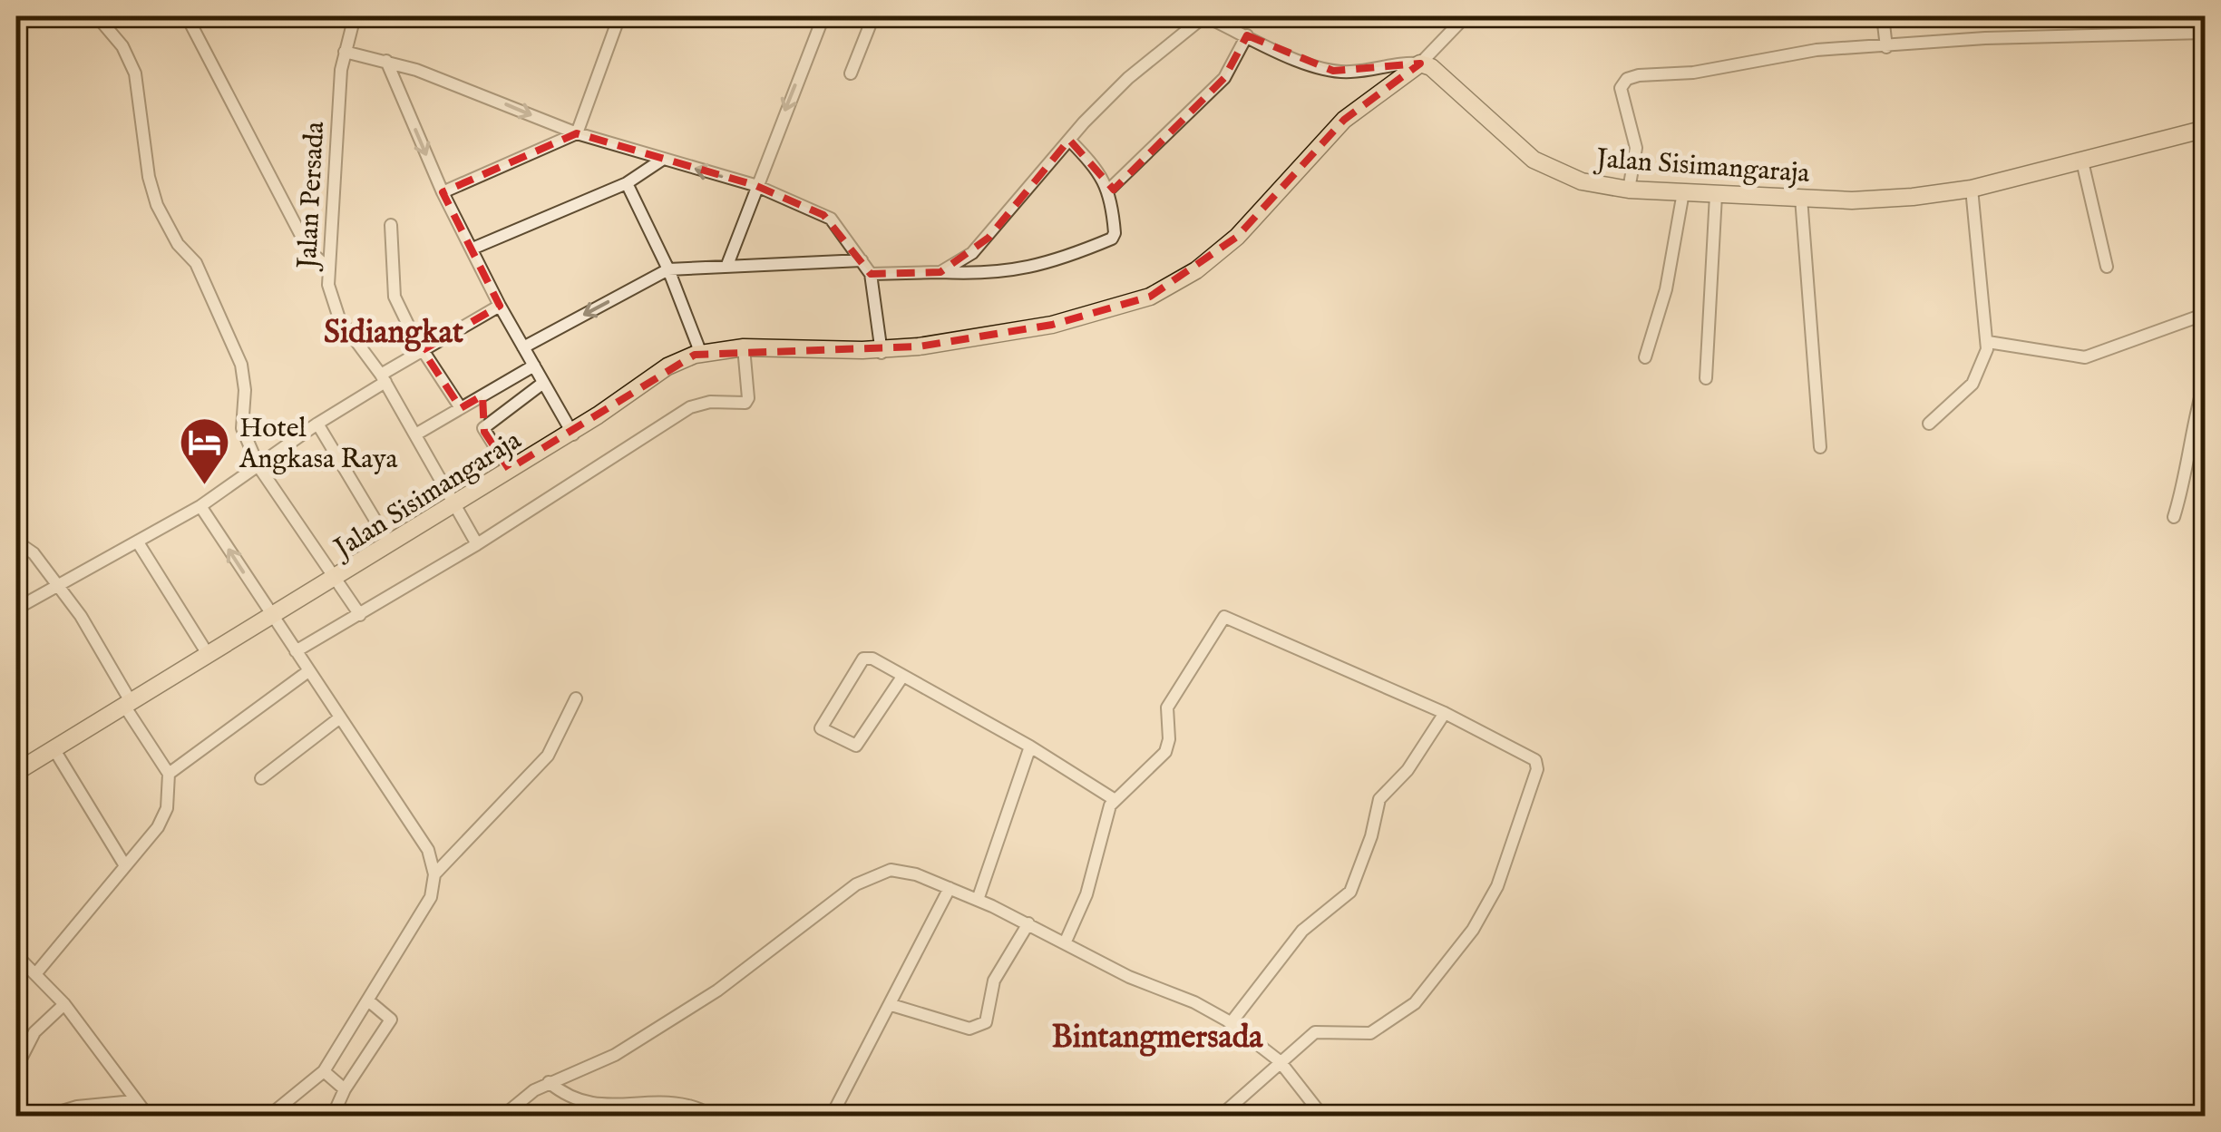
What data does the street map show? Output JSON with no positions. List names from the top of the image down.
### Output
{
  "streets": {
    "highway": ["Jalan Sisimangaraja"],
    "street": ["Jalan Persada"]
  },
  "crossings": [
    ["Jalan Sisimangaraja", "Jalan Persada"]
  ],
  "districts": ["Sidiangkat", "Bintangmersada"],
  "places": {
    "hotel": ["Hotel Angkasa Raya"]
  }
}
